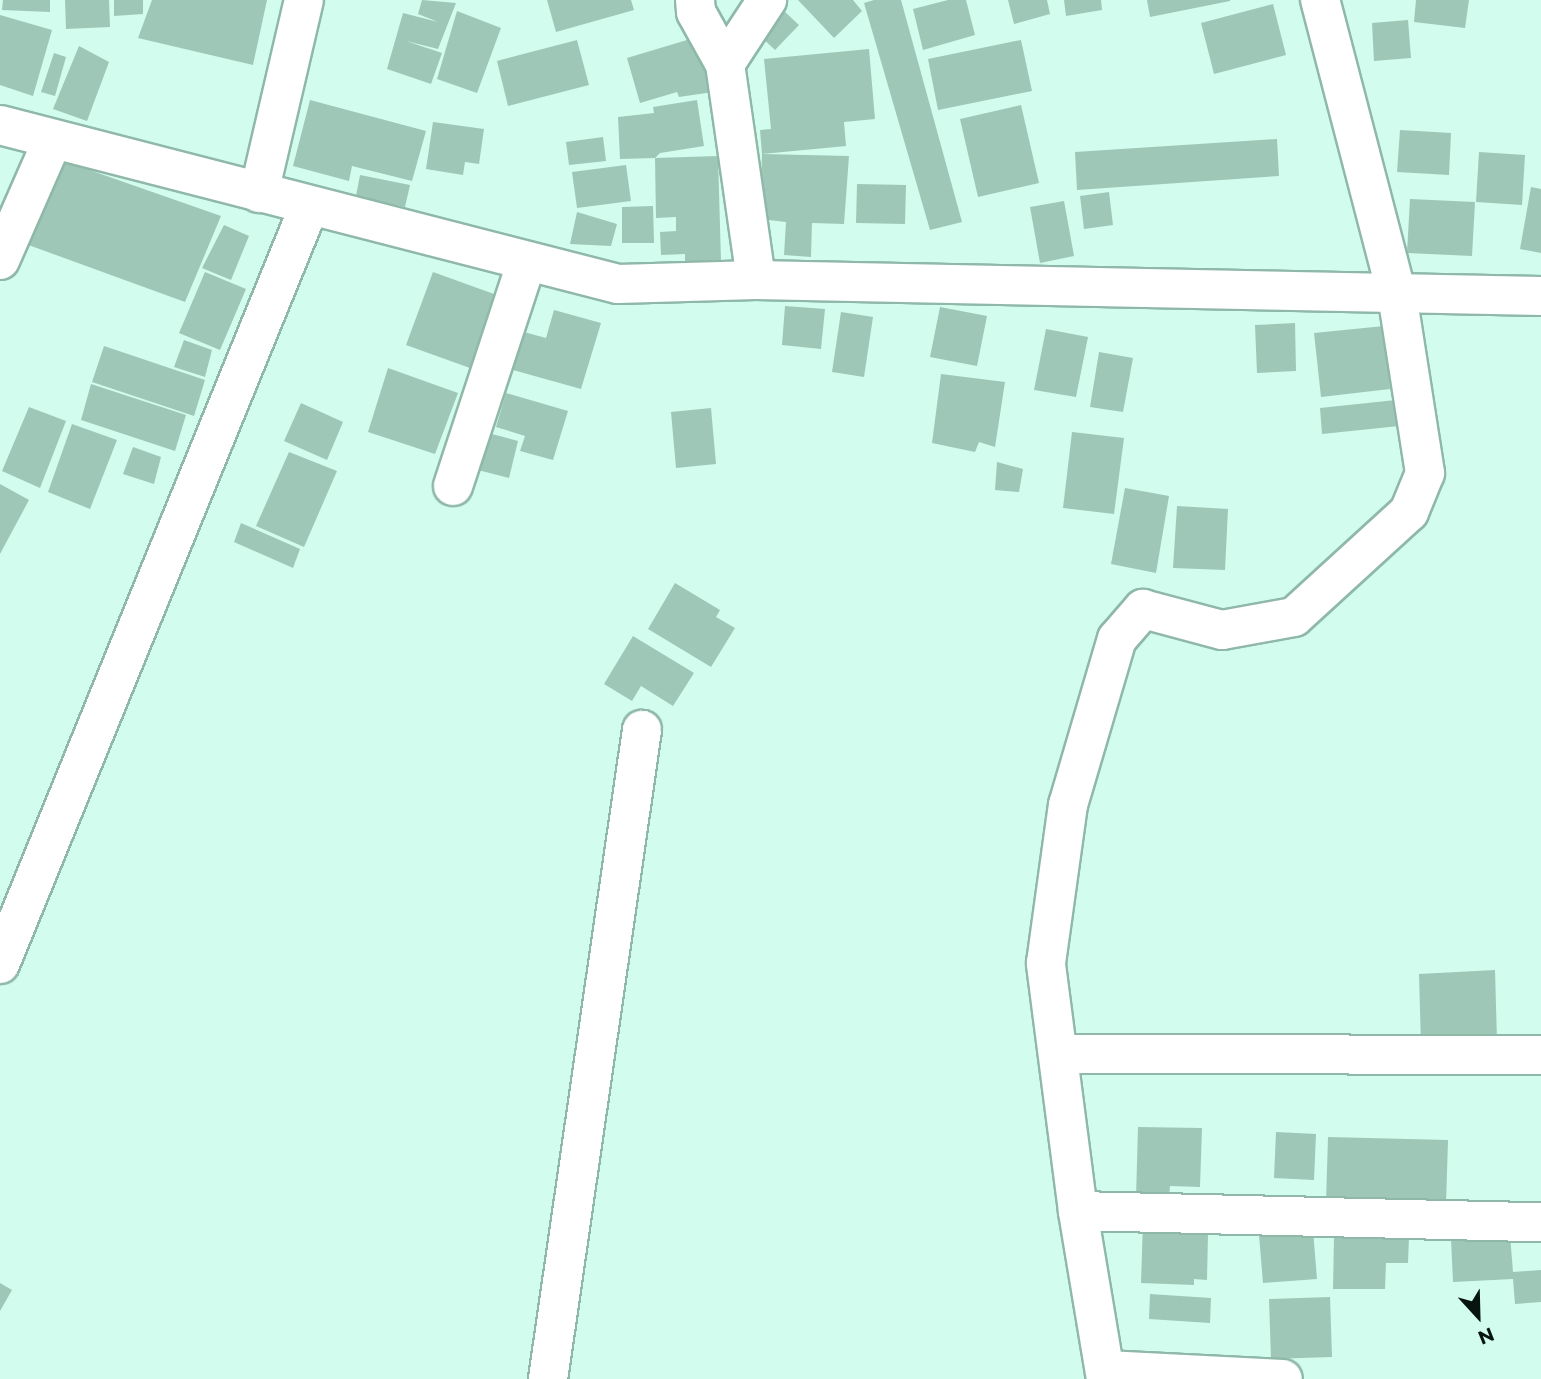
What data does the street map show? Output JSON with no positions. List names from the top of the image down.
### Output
{
  "north": "bottom"
}
